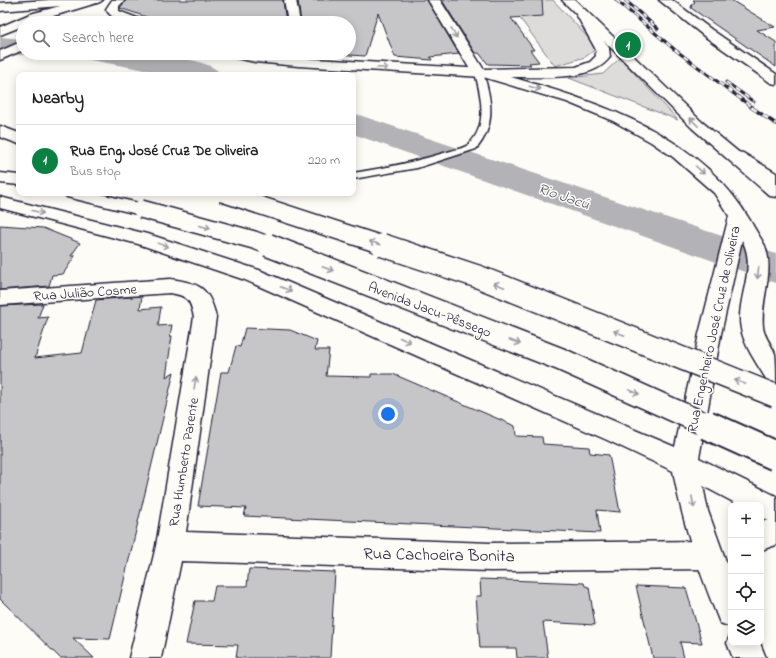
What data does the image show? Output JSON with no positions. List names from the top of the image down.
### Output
{
  "streets": {
    "main road": [
      "Rua Julião Cosme",
      "Avenida Jacu-Pêssego",
      "Rua Engenheiro José Cruz de Oliveira",
      "Rua Humberto Parente",
      "Rua Cachoeira Bonita"
    ]
  },
  "crossings": [
    ["Rua Julião Cosme", "Rua Humberto Parente"],
    ["Rua Engenheiro José Cruz de Oliveira", "Rua Cachoeira Bonita"],
    ["Rua Humberto Parente", "Rua Cachoeira Bonita"]
  ],
  "one_way": ["Rua Humberto Parente"],
  "water": ["Rio Jacú"],
  "page": {
    "search": "Search here",
    "pins": "1",
    "heading": "Nearby",
    "list": [
      {
        "mark": "1",
        "name": "Rua Eng. José Cruz De Oliveira",
        "note": "Bus stop",
        "value": "220 m"
      }
    ],
    "map_buttons": ["+", "−"]
  }
}
